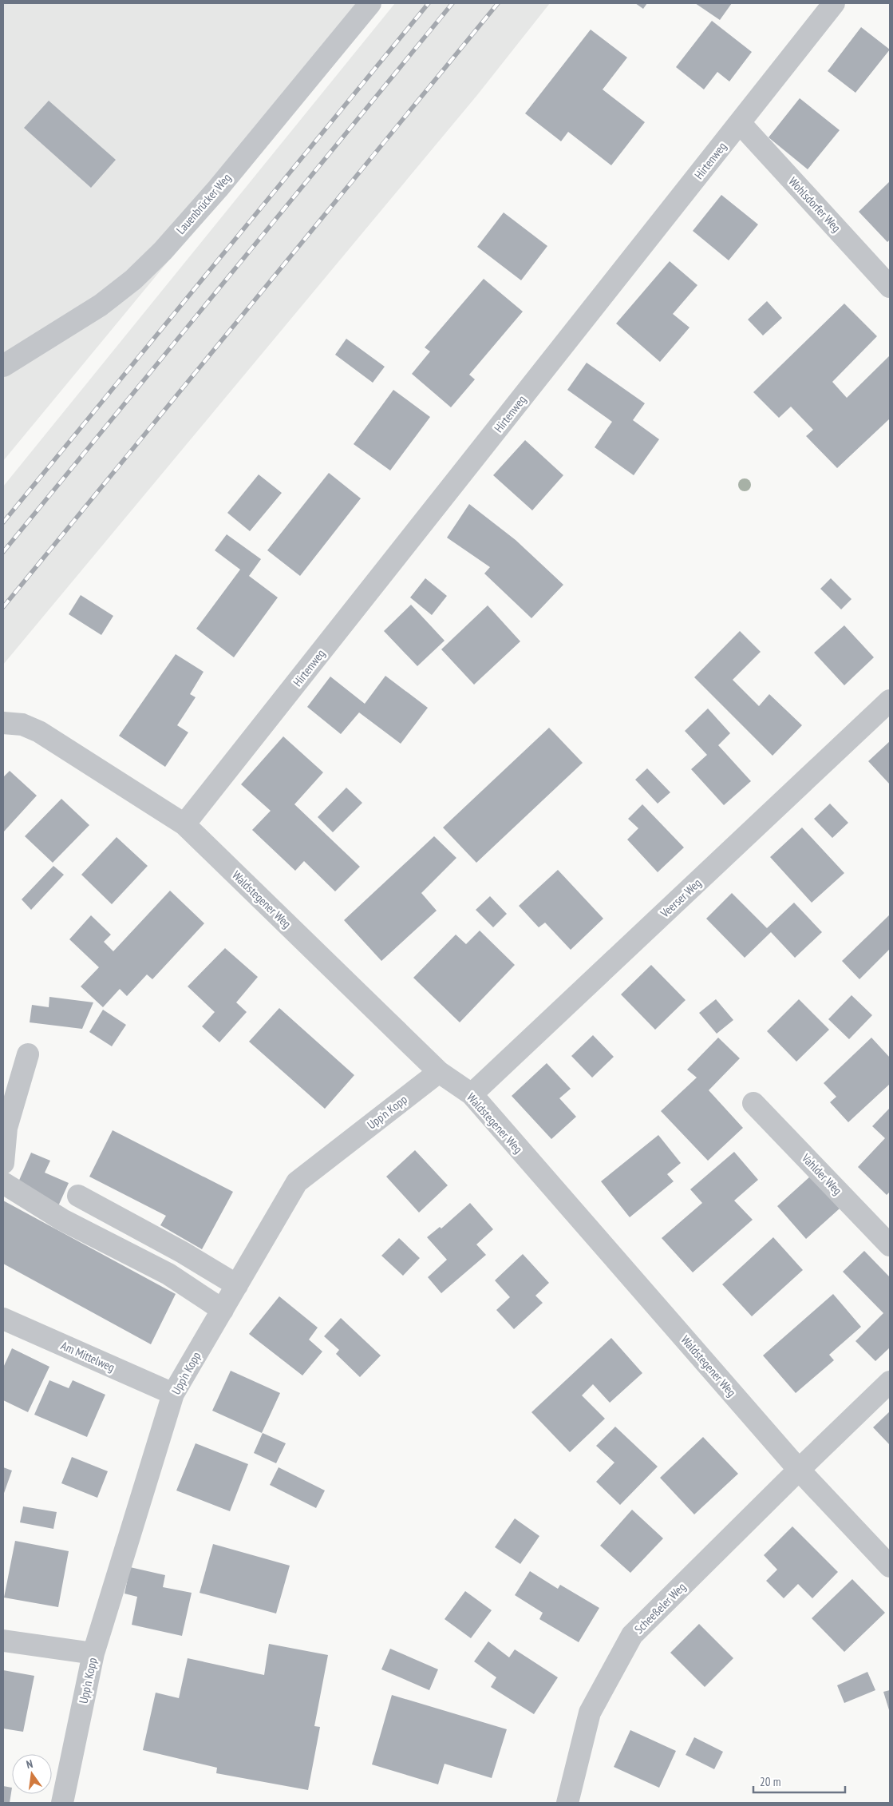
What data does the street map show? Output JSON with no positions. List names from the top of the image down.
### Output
{
  "streets": {
    "street": [
      "Hirtenweg",
      "Lauenbrücker Weg",
      "Wohlsdorfer Weg",
      "Veerser Weg",
      "Waldstegener Weg",
      "Upp'n Kopp",
      "Vahlder Weg",
      "Am Mittelweg",
      "Scheeßeler Weg"
    ]
  },
  "crossings": [
    ["Hirtenweg", "Wohlsdorfer Weg"],
    ["Hirtenweg", "Waldstegener Weg"],
    ["Veerser Weg", "Waldstegener Weg"],
    ["Waldstegener Weg", "Upp'n Kopp"],
    ["Waldstegener Weg", "Scheeßeler Weg"],
    ["Upp'n Kopp", "Am Mittelweg"]
  ],
  "scale_bar": "20 m",
  "north": "top"
}
